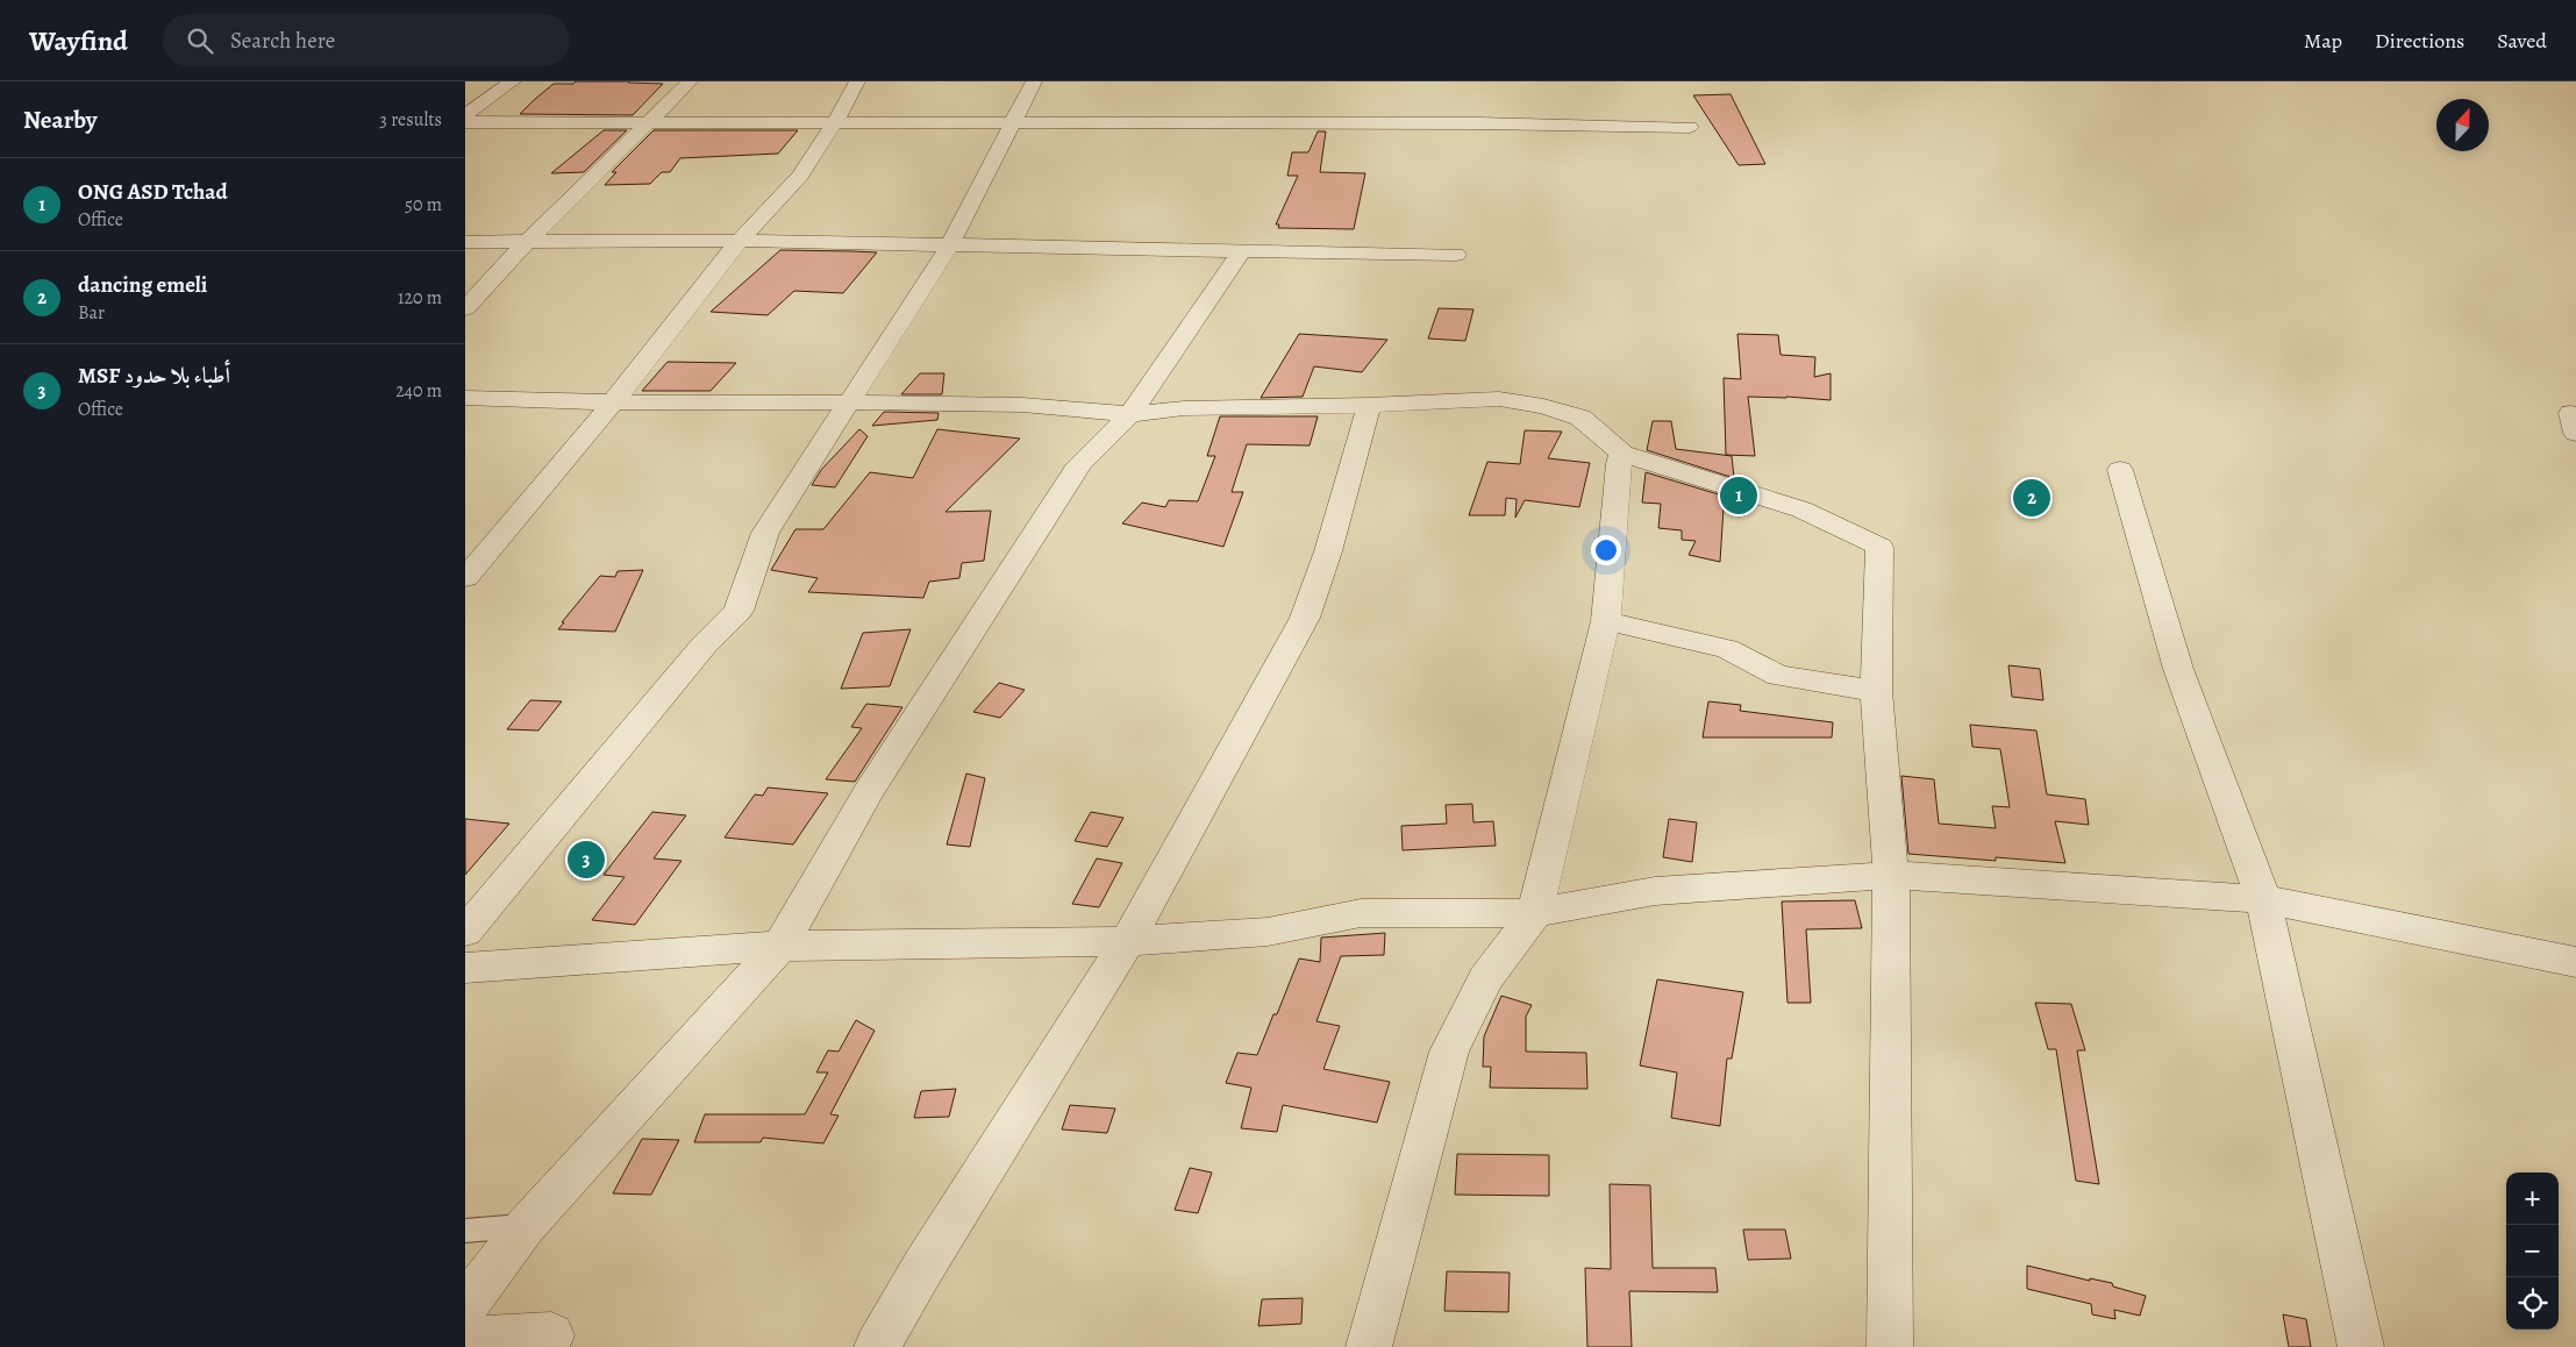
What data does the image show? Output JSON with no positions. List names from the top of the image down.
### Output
{
  "north": "top",
  "page": {
    "header": "Wayfind",
    "search": "Search here",
    "nav": ["Map", "Directions", "Saved"],
    "heading": ["Nearby", "3 results"],
    "list": [
      {
        "mark": "1",
        "name": "ONG ASD Tchad",
        "note": "Office",
        "value": "50 m"
      },
      {
        "mark": "2",
        "name": "dancing emeli",
        "note": "Bar",
        "value": "120 m"
      },
      {
        "mark": "3",
        "name": "MSF أطباء بلا حدود",
        "note": "Office",
        "value": "240 m"
      }
    ],
    "pins": ["1", "2", "3"],
    "map_buttons": ["+", "−"]
  }
}
